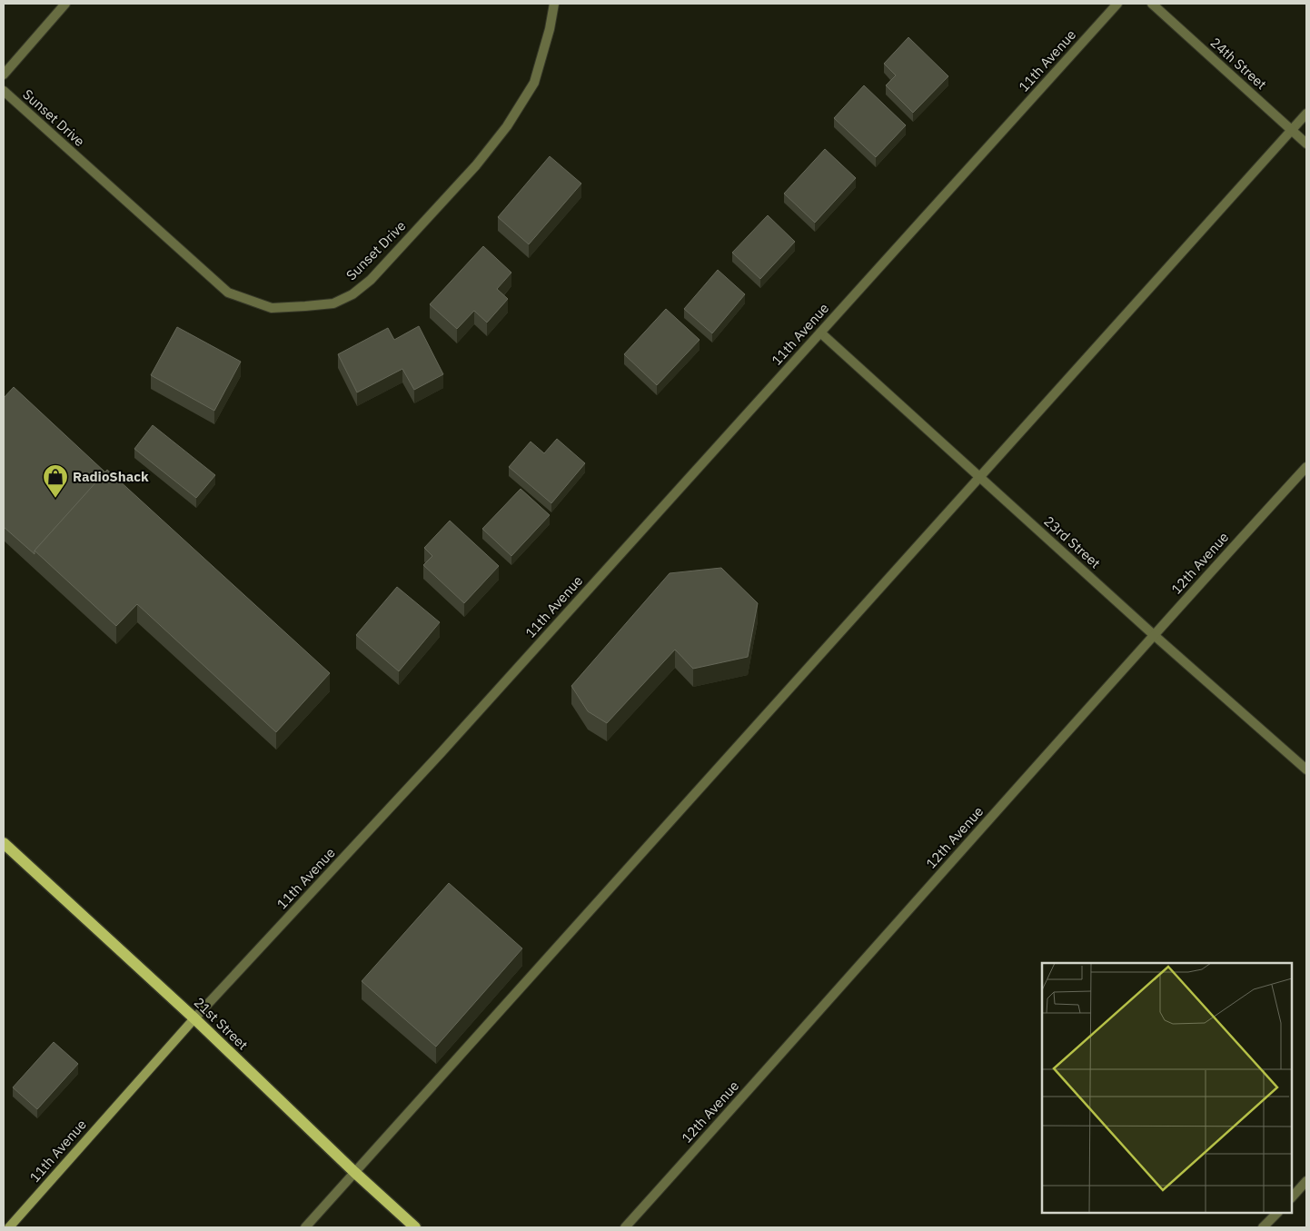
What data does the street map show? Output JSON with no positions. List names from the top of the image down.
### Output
{
  "streets": {
    "main road": ["11th Avenue", "21st Street"],
    "street": [
      "24th Street",
      "Sunset Drive",
      "23rd Street",
      "12th Avenue"
    ]
  },
  "crossings": [
    ["11th Avenue", "23rd Street"],
    ["11th Avenue", "21st Street"],
    ["23rd Street", "12th Avenue"]
  ],
  "places": {
    "shop": ["RadioShack"]
  }
}
